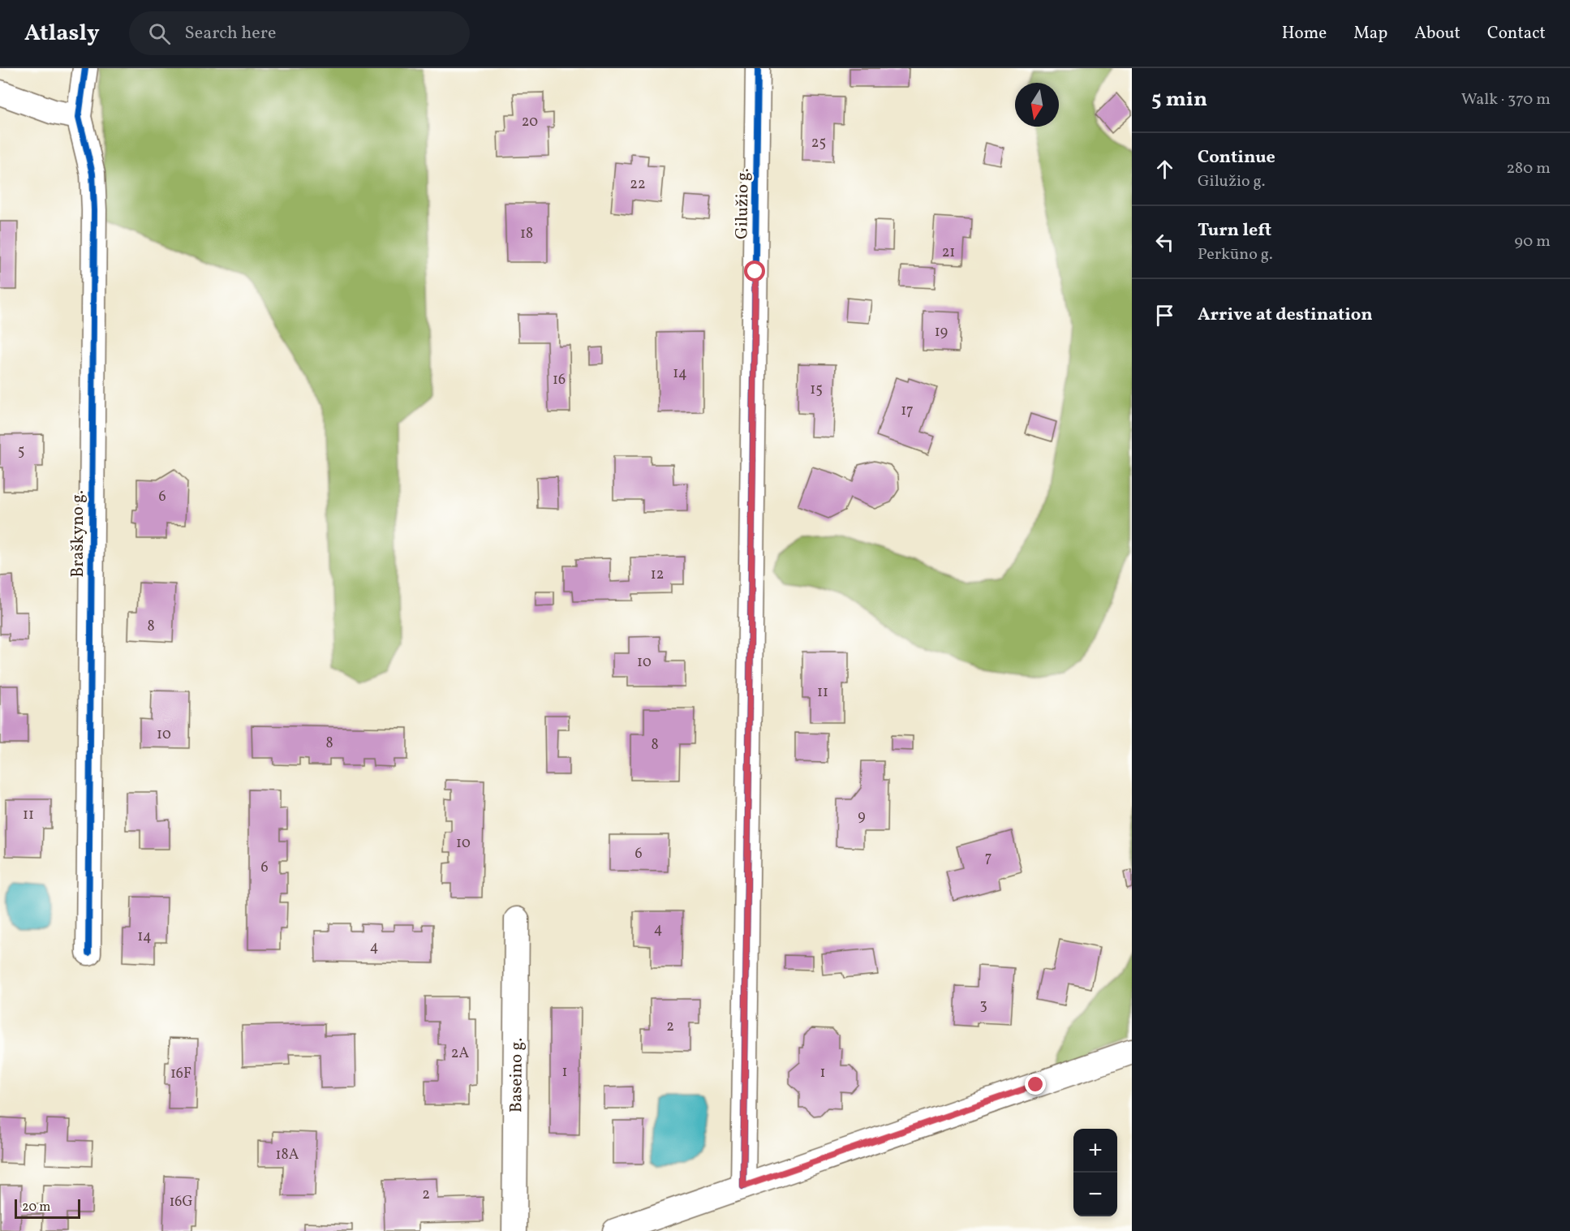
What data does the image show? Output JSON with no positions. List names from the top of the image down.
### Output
{
  "streets": {
    "street": ["Gilužio g.", "Braškyno g.", "Baseino g."]
  },
  "house_numbers": [
    "20",
    "25",
    "22",
    "18",
    "21",
    "19",
    "14",
    "16",
    "15",
    "17",
    "5",
    "6",
    "12",
    "8",
    "10",
    "11",
    "10",
    "8",
    "8",
    "11",
    "9",
    "10",
    "6",
    "7",
    "6",
    "4",
    "14",
    "4",
    "3",
    "2",
    "2A",
    "1",
    "1",
    "16F",
    "18A",
    "2",
    "16G"
  ],
  "scale_bar": "20 m",
  "north": "bottom",
  "page": {
    "header": "Atlasly",
    "search": "Search here",
    "nav": [
      "Home",
      "Map",
      "About",
      "Contact"
    ],
    "heading": ["5 min", "Walk · 370 m"],
    "list": [
      ["Continue", "Gilužio g.", "280 m"],
      ["Turn left", "Perkūno g.", "90 m"],
      "Arrive at destination"
    ],
    "map_buttons": ["+", "−"],
    "scale": "20 m"
  }
}
